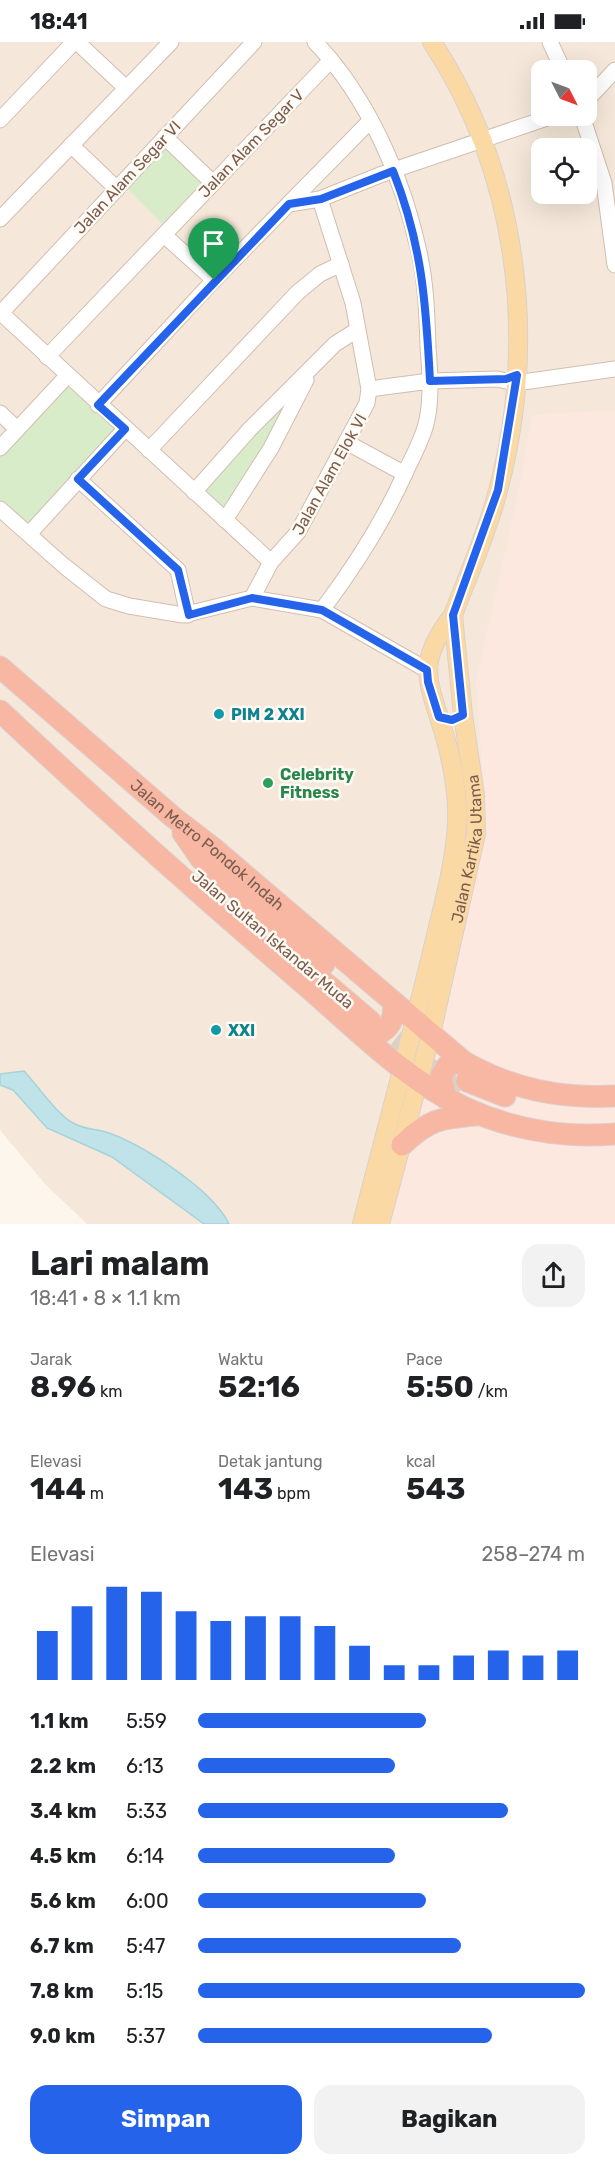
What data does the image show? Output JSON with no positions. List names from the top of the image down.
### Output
{
  "streets": {
    "highway": ["Jalan Metro Pondok Indah"],
    "main road": ["Jalan Kartika Utama"],
    "street": ["Jalan Alam Segar V", "Jalan Alam Segar VI", "Jalan Alam Elok VI"]
  },
  "crossings": [
    ["Jalan Metro Pondok Indah", "Jalan Kartika Utama"]
  ],
  "places": ["PIM 2 XXI", "Celebrity Fitness", "XXI"],
  "north": "bottom right",
  "page": {
    "status": "18:41",
    "heading": ["Lari malam", "18:41 · 8 × 1.1 km"],
    "stats": [
      ["Jarak", "8.96 km"],
      ["Waktu", "52:16"],
      ["Pace", "5:50 /km"],
      ["Elevasi", "144 m"],
      ["Detak jantung", "143 bpm"],
      ["kcal", "543"]
    ],
    "chart": ["Elevasi", "258–274 m"],
    "list": [
      {
        "name": "1.1 km",
        "note": "5:59"
      },
      {
        "name": "2.2 km",
        "note": "6:13"
      },
      {
        "name": "3.4 km",
        "note": "5:33"
      },
      {
        "name": "4.5 km",
        "note": "6:14"
      },
      {
        "name": "5.6 km",
        "note": "6:00"
      },
      {
        "name": "6.7 km",
        "note": "5:47"
      },
      {
        "name": "7.8 km",
        "note": "5:15"
      },
      {
        "name": "9.0 km",
        "note": "5:37"
      }
    ],
    "buttons": ["Simpan", "Bagikan"]
  }
}
